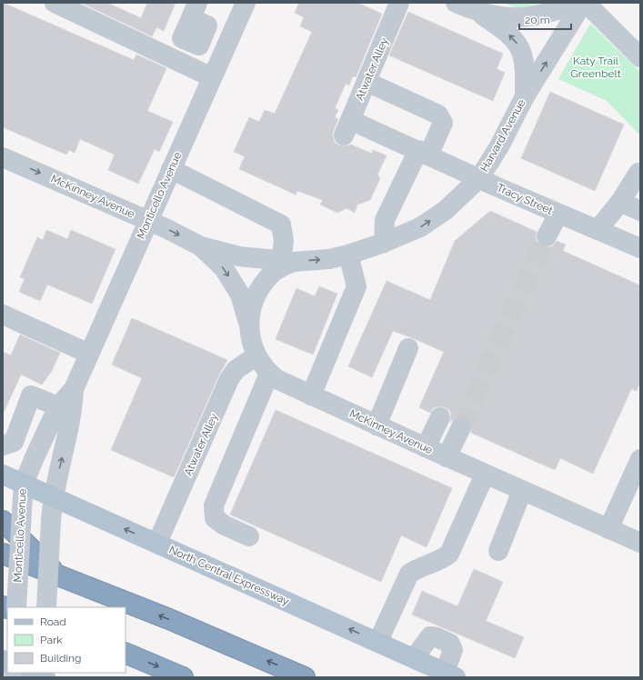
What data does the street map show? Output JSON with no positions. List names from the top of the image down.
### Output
{
  "streets": {
    "main road": ["North Central Expressway"],
    "street": [
      "Atwater Alley",
      "Harvard Avenue",
      "Monticello Avenue",
      "McKinney Avenue",
      "Tracy Street"
    ]
  },
  "crossings": [
    ["Atwater Alley", "McKinney Avenue"],
    ["Atwater Alley", "Tracy Street"],
    ["Atwater Alley", "North Central Expressway"],
    ["Harvard Avenue", "McKinney Avenue"],
    ["Harvard Avenue", "Tracy Street"],
    ["Monticello Avenue", "McKinney Avenue"],
    ["Monticello Avenue", "North Central Expressway"]
  ],
  "one_way": ["Harvard Avenue", "North Central Expressway"],
  "parks": ["Katy Trail Greenbelt"],
  "legend": ["Road", "Park", "Building"],
  "scale_bar": "20 m"
}
